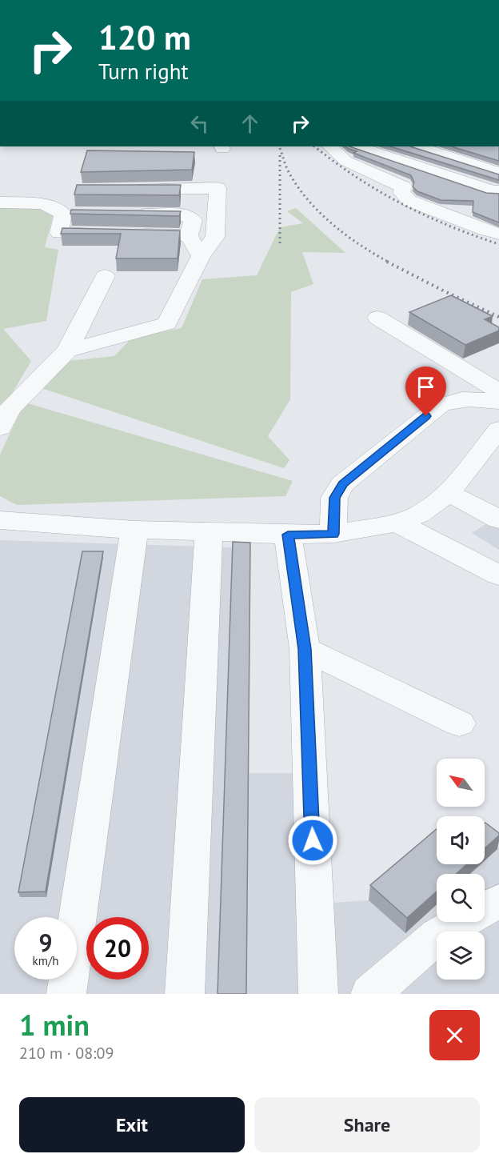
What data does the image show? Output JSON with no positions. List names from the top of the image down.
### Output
{
  "north": "top left",
  "page": {
    "turn": ["120 m", "Turn right"],
    "speed": "9 km/h",
    "limit": "20",
    "heading": ["1 min", "210 m · 08:09"],
    "buttons": ["Exit", "Share"]
  }
}
